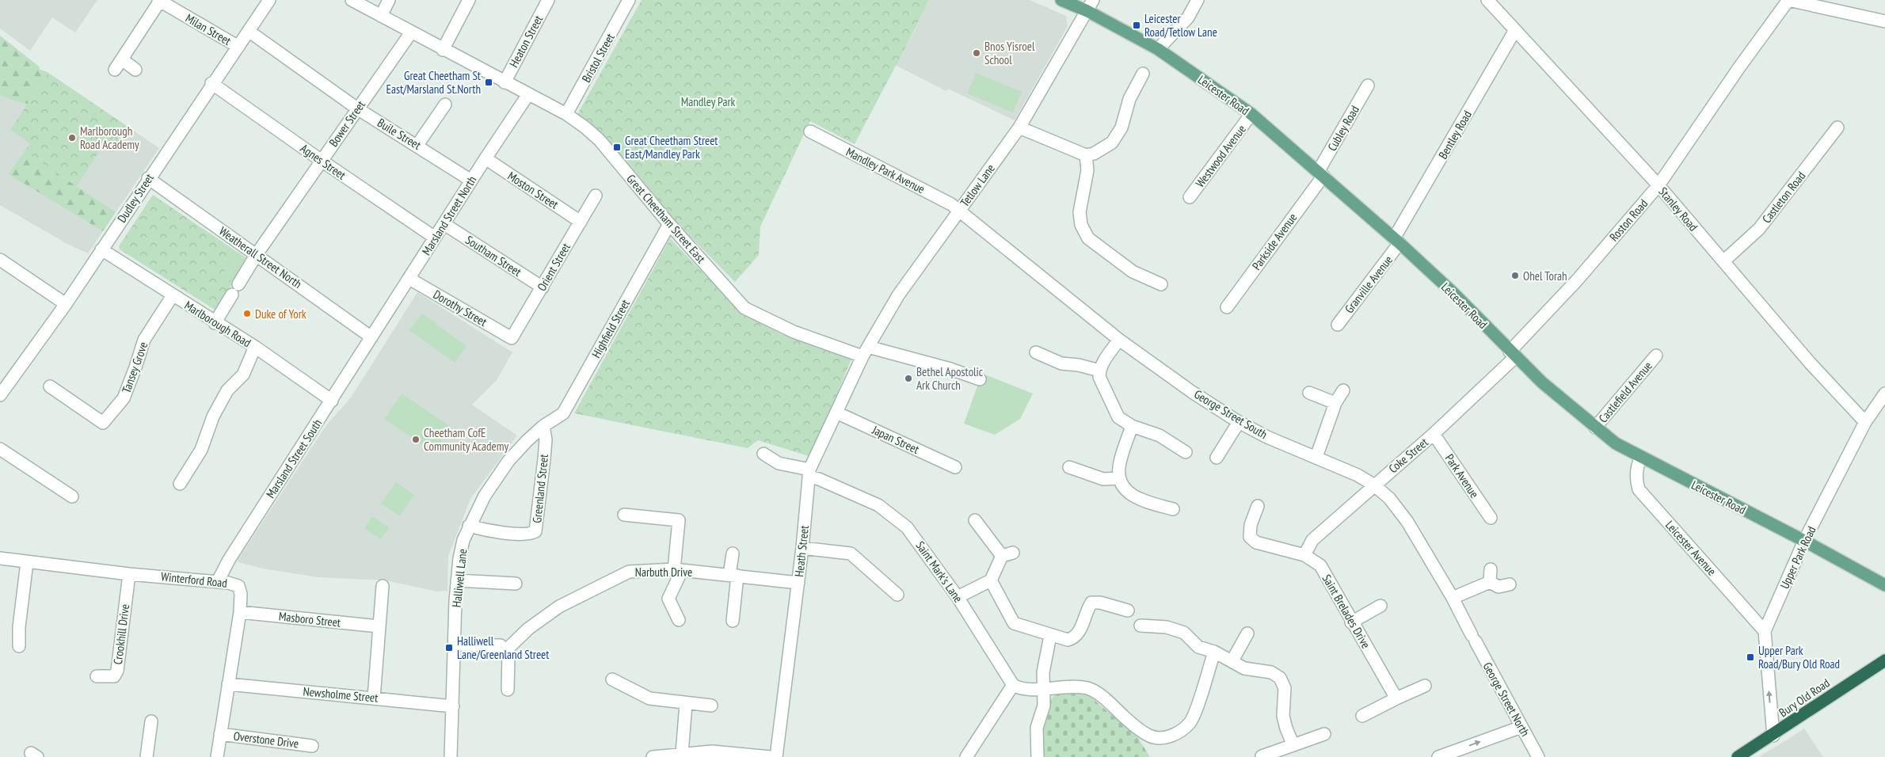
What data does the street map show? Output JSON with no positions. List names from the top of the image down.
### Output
{
  "streets": {
    "highway": ["Bury Old Road"],
    "main road": ["Leicester Road"],
    "street": [
      "Milan Street",
      "Heaton Street",
      "Bristol Street",
      "Bower Street",
      "Cubley Road",
      "Buile Street",
      "Bentley Road",
      "Westwood Avenue",
      "Agnes Street",
      "Mandley Park Avenue",
      "Tetlow Lane",
      "Moston Street",
      "Castleton Road",
      "Dudley Street",
      "Stanley Road",
      "Marsland Street North",
      "Great Cheetham Street East",
      "Roston Road",
      "Parkside Avenue",
      "Southam Street",
      "Weatherall Street North",
      "Orient Street",
      "Granville Avenue",
      "Dorothy Street",
      "Marlborough Road",
      "Highfield Street",
      "Tansey Grove",
      "Castlefield Avenue",
      "George Street South",
      "Japan Street",
      "Coke Street",
      "Marsland Street South",
      "Park Avenue",
      "Greenland Street",
      "Leicester Avenue",
      "Heath Street",
      "Upper Park Road",
      "Narbuth Drive",
      "Saint Mark's Lane",
      "Halliwell Lane",
      "Winterford Road",
      "Saint Brelades Drive",
      "Masboro Street",
      "Crookhill Drive",
      "Newsholme Street",
      "George Street North",
      "Overstone Drive"
    ]
  },
  "crossings": [
    ["Milan Street", "Dudley Street"],
    ["Heaton Street", "Great Cheetham Street East"],
    ["Bristol Street", "Great Cheetham Street East"],
    ["Leicester Road", "Cubley Road"],
    ["Leicester Road", "Bentley Road"],
    ["Leicester Road", "Westwood Avenue"],
    ["Leicester Road", "Tetlow Lane"],
    ["Leicester Road", "Roston Road"],
    ["Leicester Road", "Parkside Avenue"],
    ["Leicester Road", "Granville Avenue"],
    ["Leicester Road", "Castlefield Avenue"],
    ["Leicester Road", "Coke Street"],
    ["Leicester Road", "Leicester Avenue"],
    ["Leicester Road", "Upper Park Road"],
    ["Bower Street", "Buile Street"],
    ["Bower Street", "Agnes Street"],
    ["Bower Street", "Great Cheetham Street East"],
    ["Bower Street", "Weatherall Street North"],
    ["Bower Street", "Marlborough Road"],
    ["Cubley Road", "Parkside Avenue"],
    ["Buile Street", "Dudley Street"],
    ["Buile Street", "Marsland Street North"],
    ["Bentley Road", "Stanley Road"],
    ["Bentley Road", "Granville Avenue"],
    ["Agnes Street", "Dudley Street"],
    ["Agnes Street", "Marsland Street North"],
    ["Mandley Park Avenue", "Tetlow Lane"],
    ["Mandley Park Avenue", "George Street South"],
    ["Tetlow Lane", "Great Cheetham Street East"],
    ["Tetlow Lane", "George Street South"],
    ["Tetlow Lane", "Heath Street"],
    ["Moston Street", "Marsland Street North"],
    ["Moston Street", "Orient Street"],
    ["Castleton Road", "Stanley Road"],
    ["Dudley Street", "Weatherall Street North"],
    ["Dudley Street", "Marlborough Road"],
    ["Stanley Road", "Roston Road"],
    ["Stanley Road", "Upper Park Road"],
    ["Marsland Street North", "Great Cheetham Street East"],
    ["Marsland Street North", "Southam Street"],
    ["Marsland Street North", "Weatherall Street North"],
    ["Marsland Street North", "Dorothy Street"],
    ["Marsland Street North", "Marsland Street South"],
    ["Great Cheetham Street East", "Highfield Street"],
    ["Great Cheetham Street East", "Heath Street"],
    ["Roston Road", "Coke Street"],
    ["Southam Street", "Orient Street"],
    ["Weatherall Street North", "Marsland Street South"],
    ["Orient Street", "Dorothy Street"],
    ["Marlborough Road", "Tansey Grove"],
    ["Marlborough Road", "Marsland Street South"],
    ["Highfield Street", "Greenland Street"],
    ["Highfield Street", "Halliwell Lane"],
    ["George Street South", "Coke Street"],
    ["George Street South", "George Street North"],
    ["Japan Street", "Heath Street"],
    ["Coke Street", "Park Avenue"],
    ["Coke Street", "Saint Brelades Drive"],
    ["Marsland Street South", "Winterford Road"],
    ["Greenland Street", "Halliwell Lane"],
    ["Leicester Avenue", "Upper Park Road"],
    ["Heath Street", "Narbuth Drive"],
    ["Heath Street", "Saint Mark's Lane"],
    ["Upper Park Road", "Bury Old Road"],
    ["Halliwell Lane", "Newsholme Street"],
    ["Winterford Road", "Masboro Street"],
    ["Winterford Road", "Crookhill Drive"],
    ["Winterford Road", "Newsholme Street"],
    ["Winterford Road", "Overstone Drive"]
  ],
  "parks": ["Mandley Park"],
  "places": {
    "transit": [
      "Leicester Road/Tetlow Lane",
      "Great Cheetham St East/Marsland St.North",
      "Great Cheetham Street East/Mandley Park",
      "Halliwell Lane/Greenland Street",
      "Upper Park Road/Bury Old Road"
    ],
    "other": [
      "Bnos Yisroel School",
      "Marlborough Road Academy",
      "Ohel Torah",
      "Duke of York",
      "Bethel Apostolic Ark Church",
      "Cheetham CofE Community Academy"
    ]
  }
}
